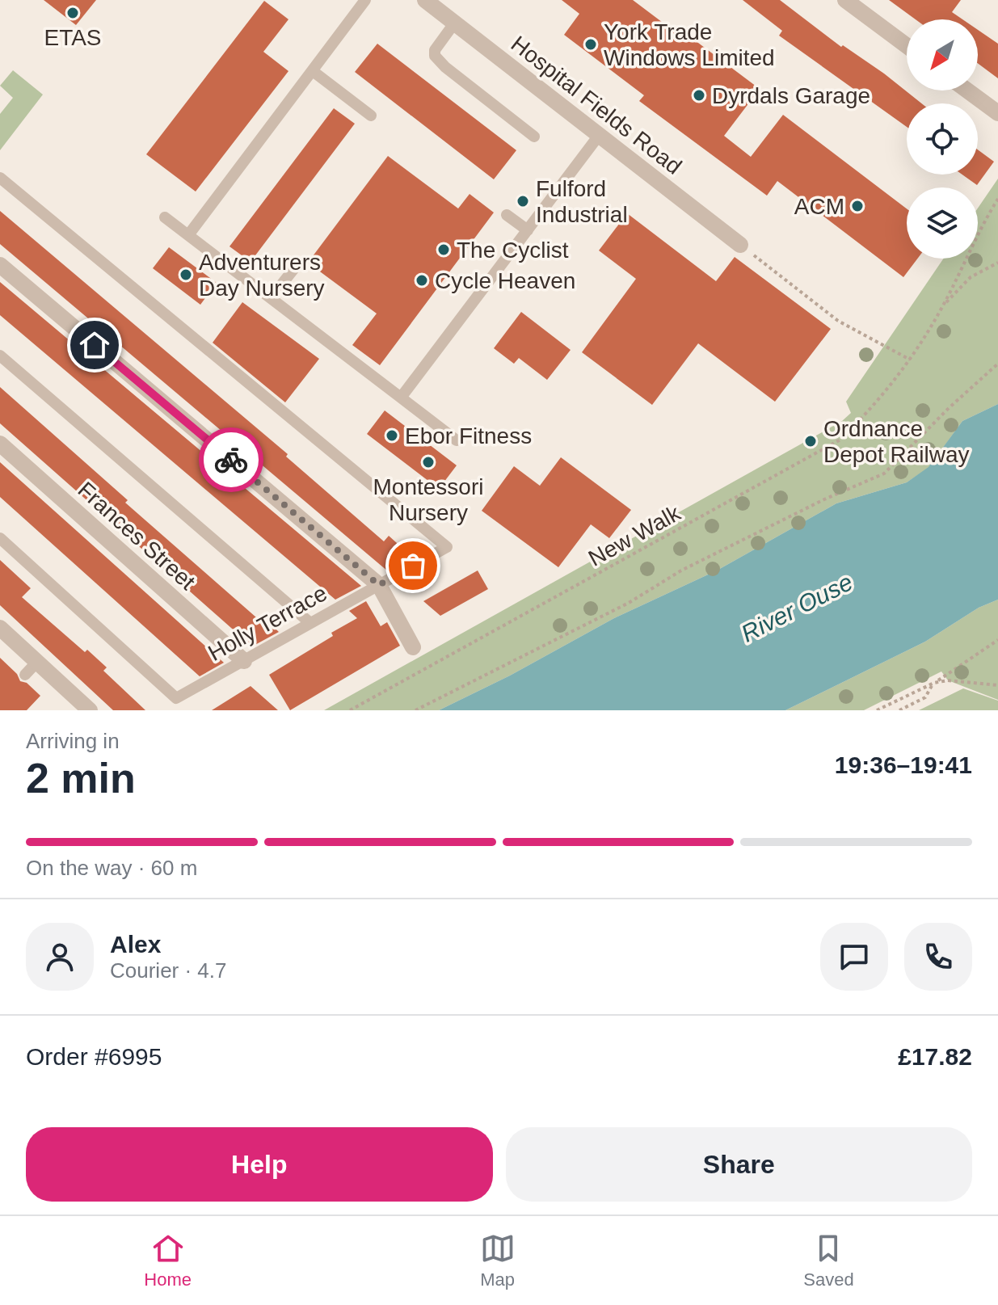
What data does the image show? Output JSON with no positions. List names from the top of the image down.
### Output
{
  "streets": {
    "street": ["Hospital Fields Road", "Frances Street"],
    "lane": ["Holly Terrace"],
    "path": ["New Walk"]
  },
  "crossings": [
    ["Frances Street", "Holly Terrace"]
  ],
  "water": ["River Ouse"],
  "places": [
    "ETAS",
    "York Trade Windows Limited",
    "Dyrdals Garage",
    "Fulford Industrial",
    "ACM",
    "The Cyclist",
    "Adventurers Day Nursery",
    "Cycle Heaven",
    "Ebor Fitness",
    "Ordnance Depot Railway",
    "Montessori Nursery"
  ],
  "north": "bottom left",
  "page": {
    "heading": ["2 min", "Arriving in", "19:36–19:41"],
    "panel": [
      "Alex",
      "Courier · 4.7",
      "Order #6995",
      "£17.82"
    ],
    "bar": "On the way · 60 m",
    "buttons": ["Help", "Share"],
    "tabs": ["Home", "Map", "Saved"]
  }
}
